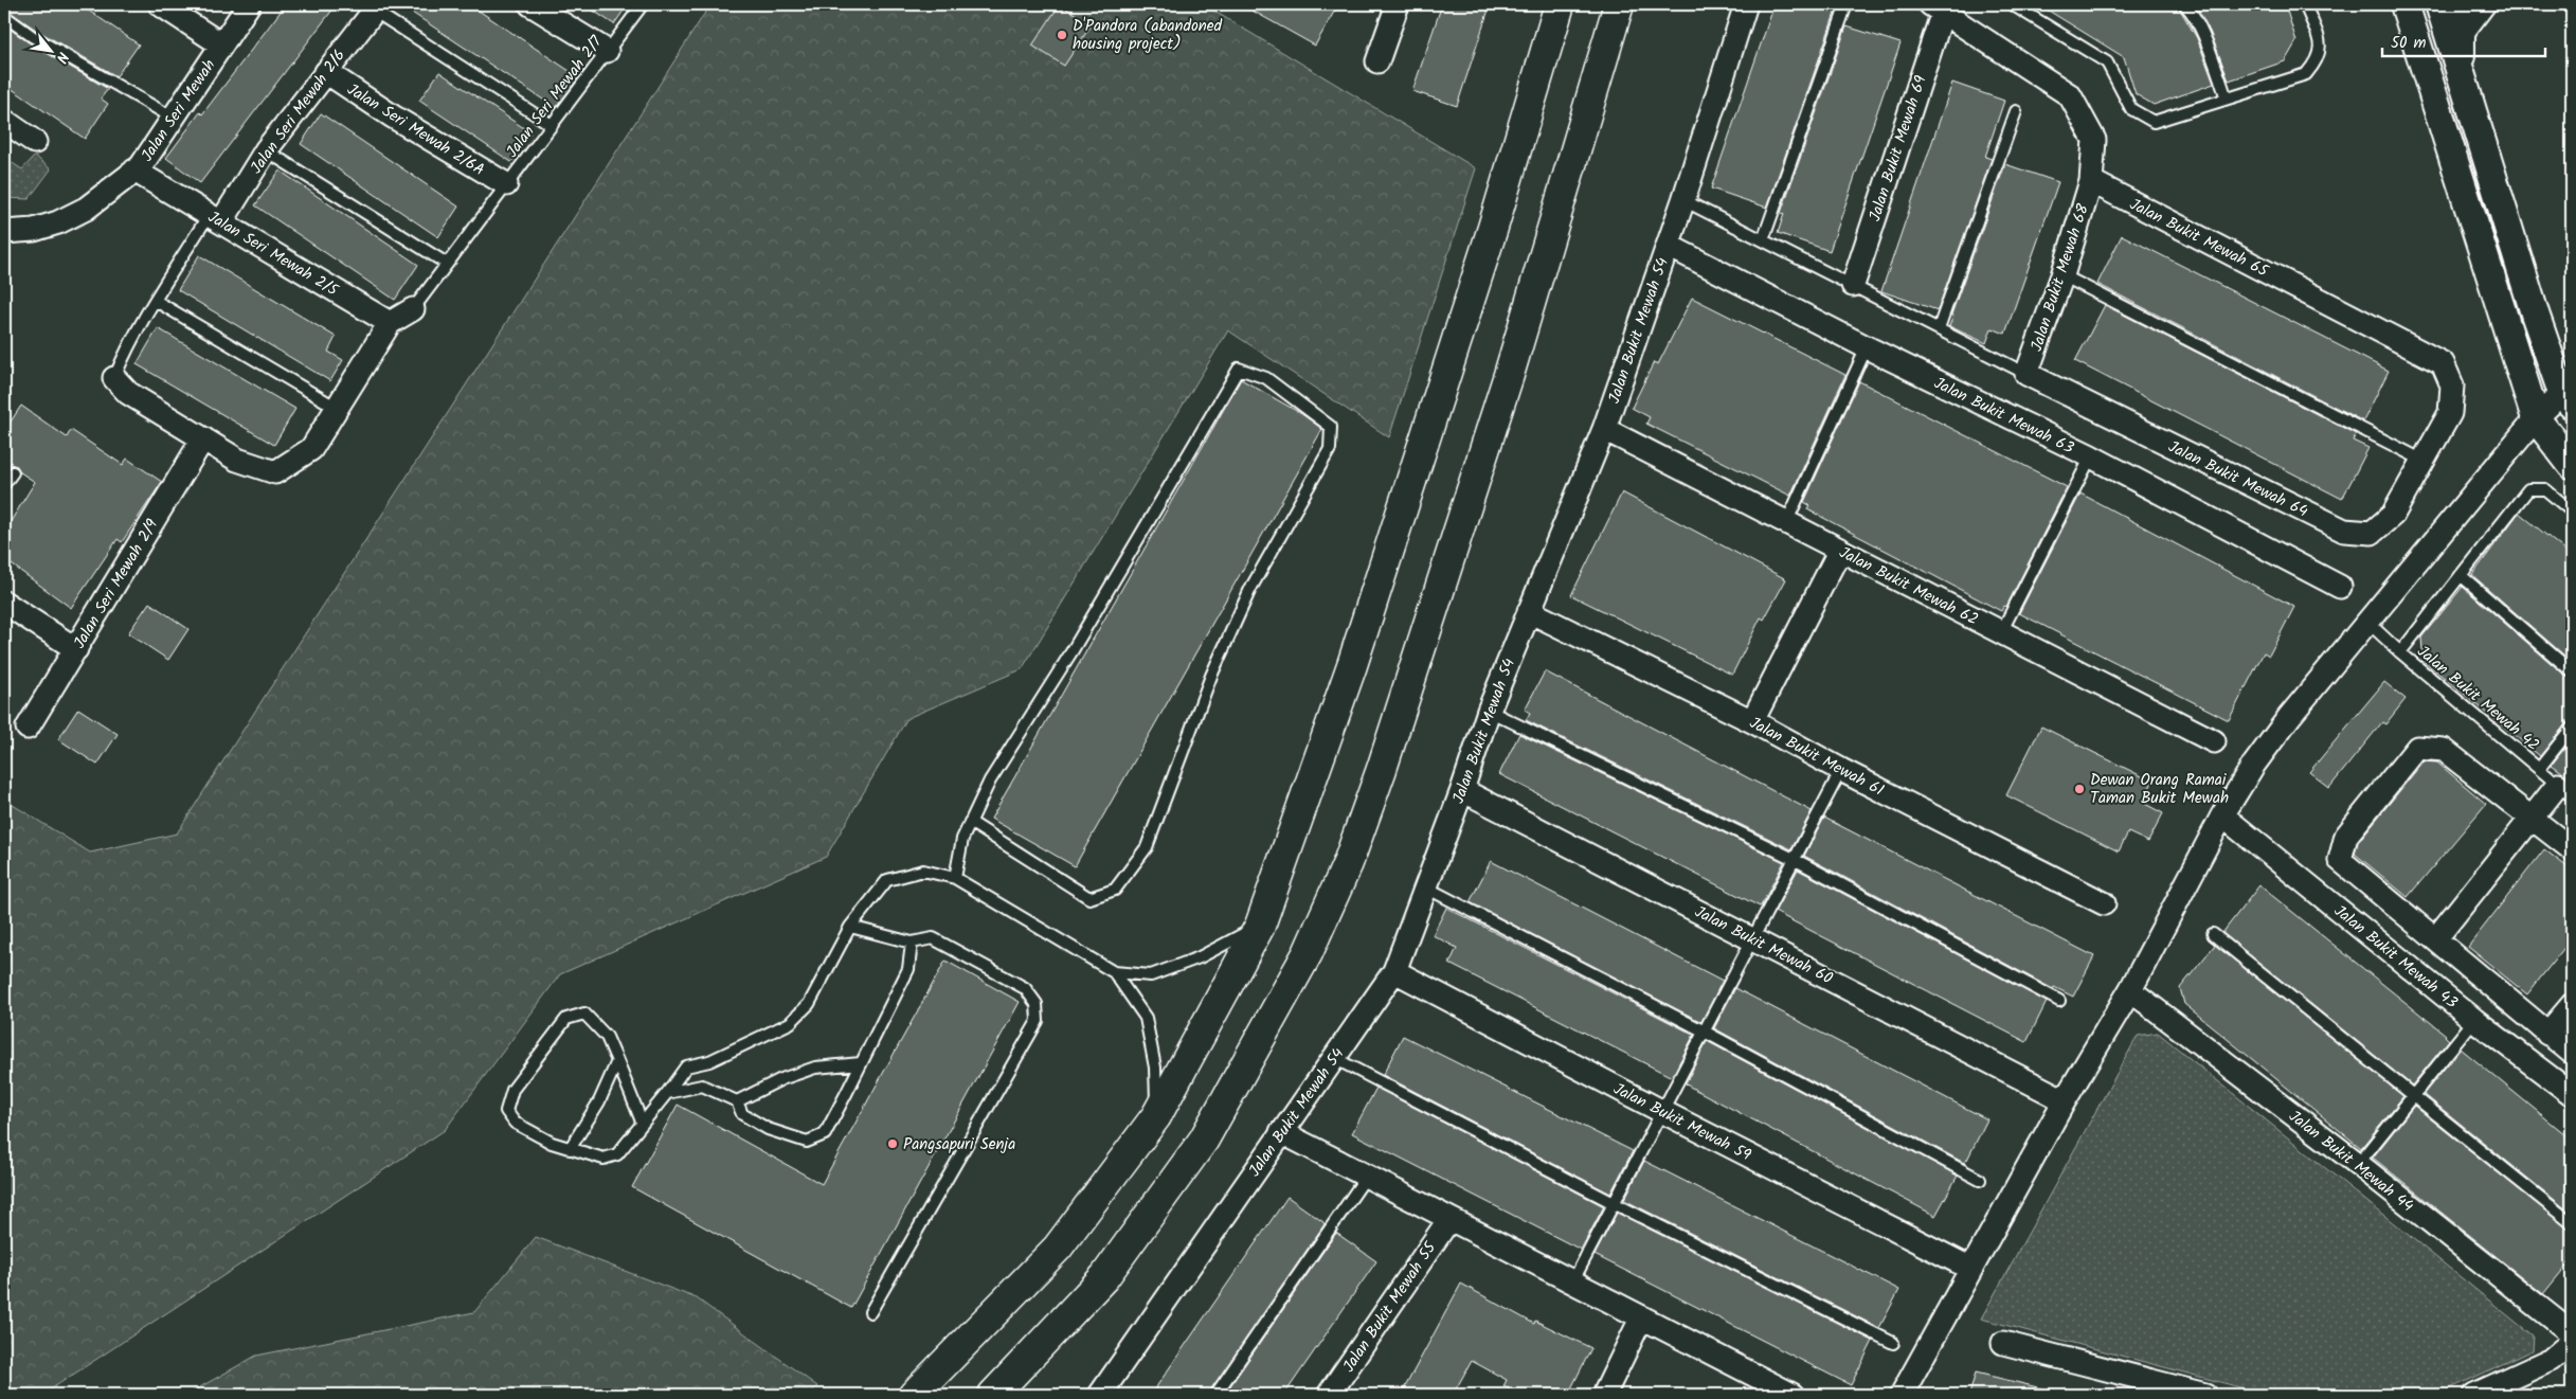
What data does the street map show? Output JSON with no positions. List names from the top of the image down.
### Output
{
  "streets": {
    "street": [
      "Jalan Seri Mewah",
      "Jalan Seri Mewah 2/6",
      "Jalan Seri Mewah 2/6A",
      "Jalan Bukit Mewah 69",
      "Jalan Bukit Mewah 65",
      "Jalan Seri Mewah 2/5",
      "Jalan Bukit Mewah 68",
      "Jalan Bukit Mewah 54",
      "Jalan Bukit Mewah 63",
      "Jalan Bukit Mewah 64",
      "Jalan Seri Mewah 2/9",
      "Jalan Bukit Mewah 62",
      "Jalan Bukit Mewah 61",
      "Jalan Bukit Mewah 60",
      "Jalan Bukit Mewah 43",
      "Jalan Bukit Mewah 59",
      "Jalan Bukit Mewah 44",
      "Jalan Bukit Mewah 55"
    ],
    "lane": ["Jalan Seri Mewah 2/7", "Jalan Bukit Mewah 42"]
  },
  "crossings": [
    ["Jalan Seri Mewah 2/7", "Jalan Seri Mewah 2/6A"],
    ["Jalan Seri Mewah", "Jalan Seri Mewah 2/5"],
    ["Jalan Seri Mewah 2/6", "Jalan Seri Mewah 2/6A"],
    ["Jalan Seri Mewah 2/6", "Jalan Seri Mewah 2/5"],
    ["Jalan Bukit Mewah 65", "Jalan Bukit Mewah 68"],
    ["Jalan Bukit Mewah 65", "Jalan Bukit Mewah 64"],
    ["Jalan Bukit Mewah 68", "Jalan Bukit Mewah 64"],
    ["Jalan Bukit Mewah 54", "Jalan Bukit Mewah 63"],
    ["Jalan Bukit Mewah 54", "Jalan Bukit Mewah 62"],
    ["Jalan Bukit Mewah 54", "Jalan Bukit Mewah 61"],
    ["Jalan Bukit Mewah 54", "Jalan Bukit Mewah 60"],
    ["Jalan Bukit Mewah 54", "Jalan Bukit Mewah 59"]
  ],
  "places": ["D'Pandora (abandoned housing project)", "Dewan Orang Ramai Taman Bukit Mewah", "Pangsapuri Senja"],
  "scale_bar": "50 m",
  "north": "bottom right"
}
